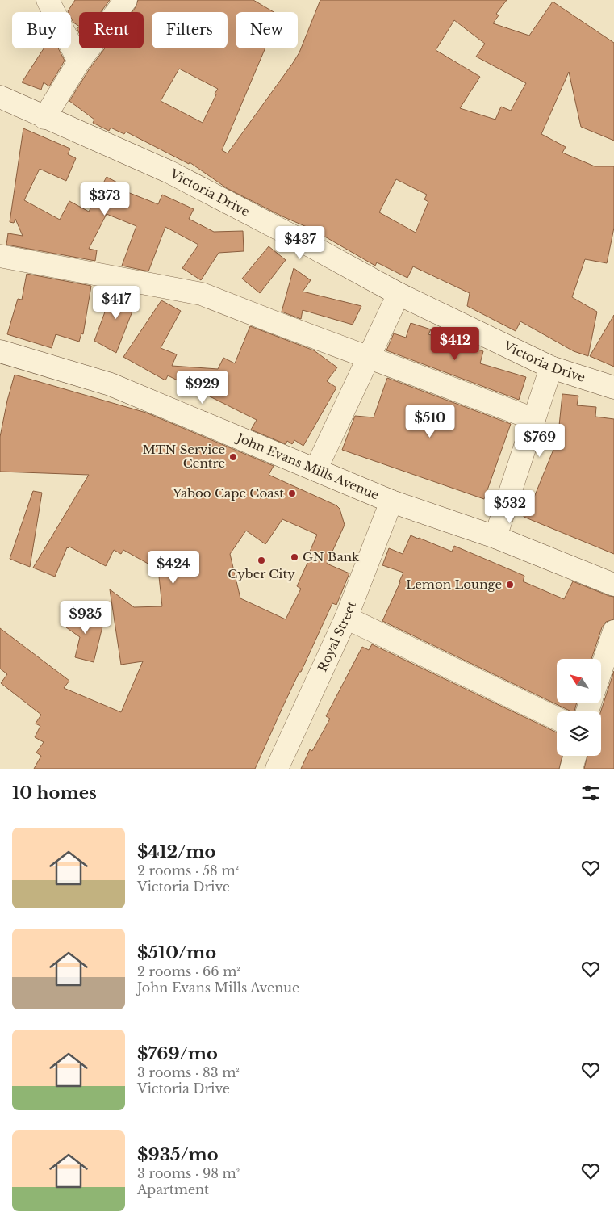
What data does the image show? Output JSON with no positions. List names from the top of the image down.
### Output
{
  "streets": {
    "street": ["Victoria Drive", "John Evans Mills Avenue", "Royal Street"]
  },
  "crossings": [
    ["John Evans Mills Avenue", "Royal Street"]
  ],
  "places": [
    "MTN Service Centre",
    "Yaboo Cape Coast",
    "GN Bank",
    "Cyber City",
    "Lemon Lounge"
  ],
  "north": "top left",
  "page": {
    "chip": [
      "Buy",
      "Rent",
      "Filters",
      "New"
    ],
    "price": [
      "$373",
      "$437",
      "$417",
      "$412",
      "$929",
      "$510",
      "$769",
      "$532",
      "$424",
      "$935"
    ],
    "heading": "10 homes",
    "list": [
      {
        "name": "$412/mo",
        "note": "2 rooms · 58 m² · Victoria Drive"
      },
      {
        "name": "$510/mo",
        "note": "2 rooms · 66 m² · John Evans Mills Avenue"
      },
      {
        "name": "$769/mo",
        "note": "3 rooms · 83 m² · Victoria Drive"
      },
      {
        "name": "$935/mo",
        "note": "3 rooms · 98 m² · Apartment"
      }
    ]
  }
}
